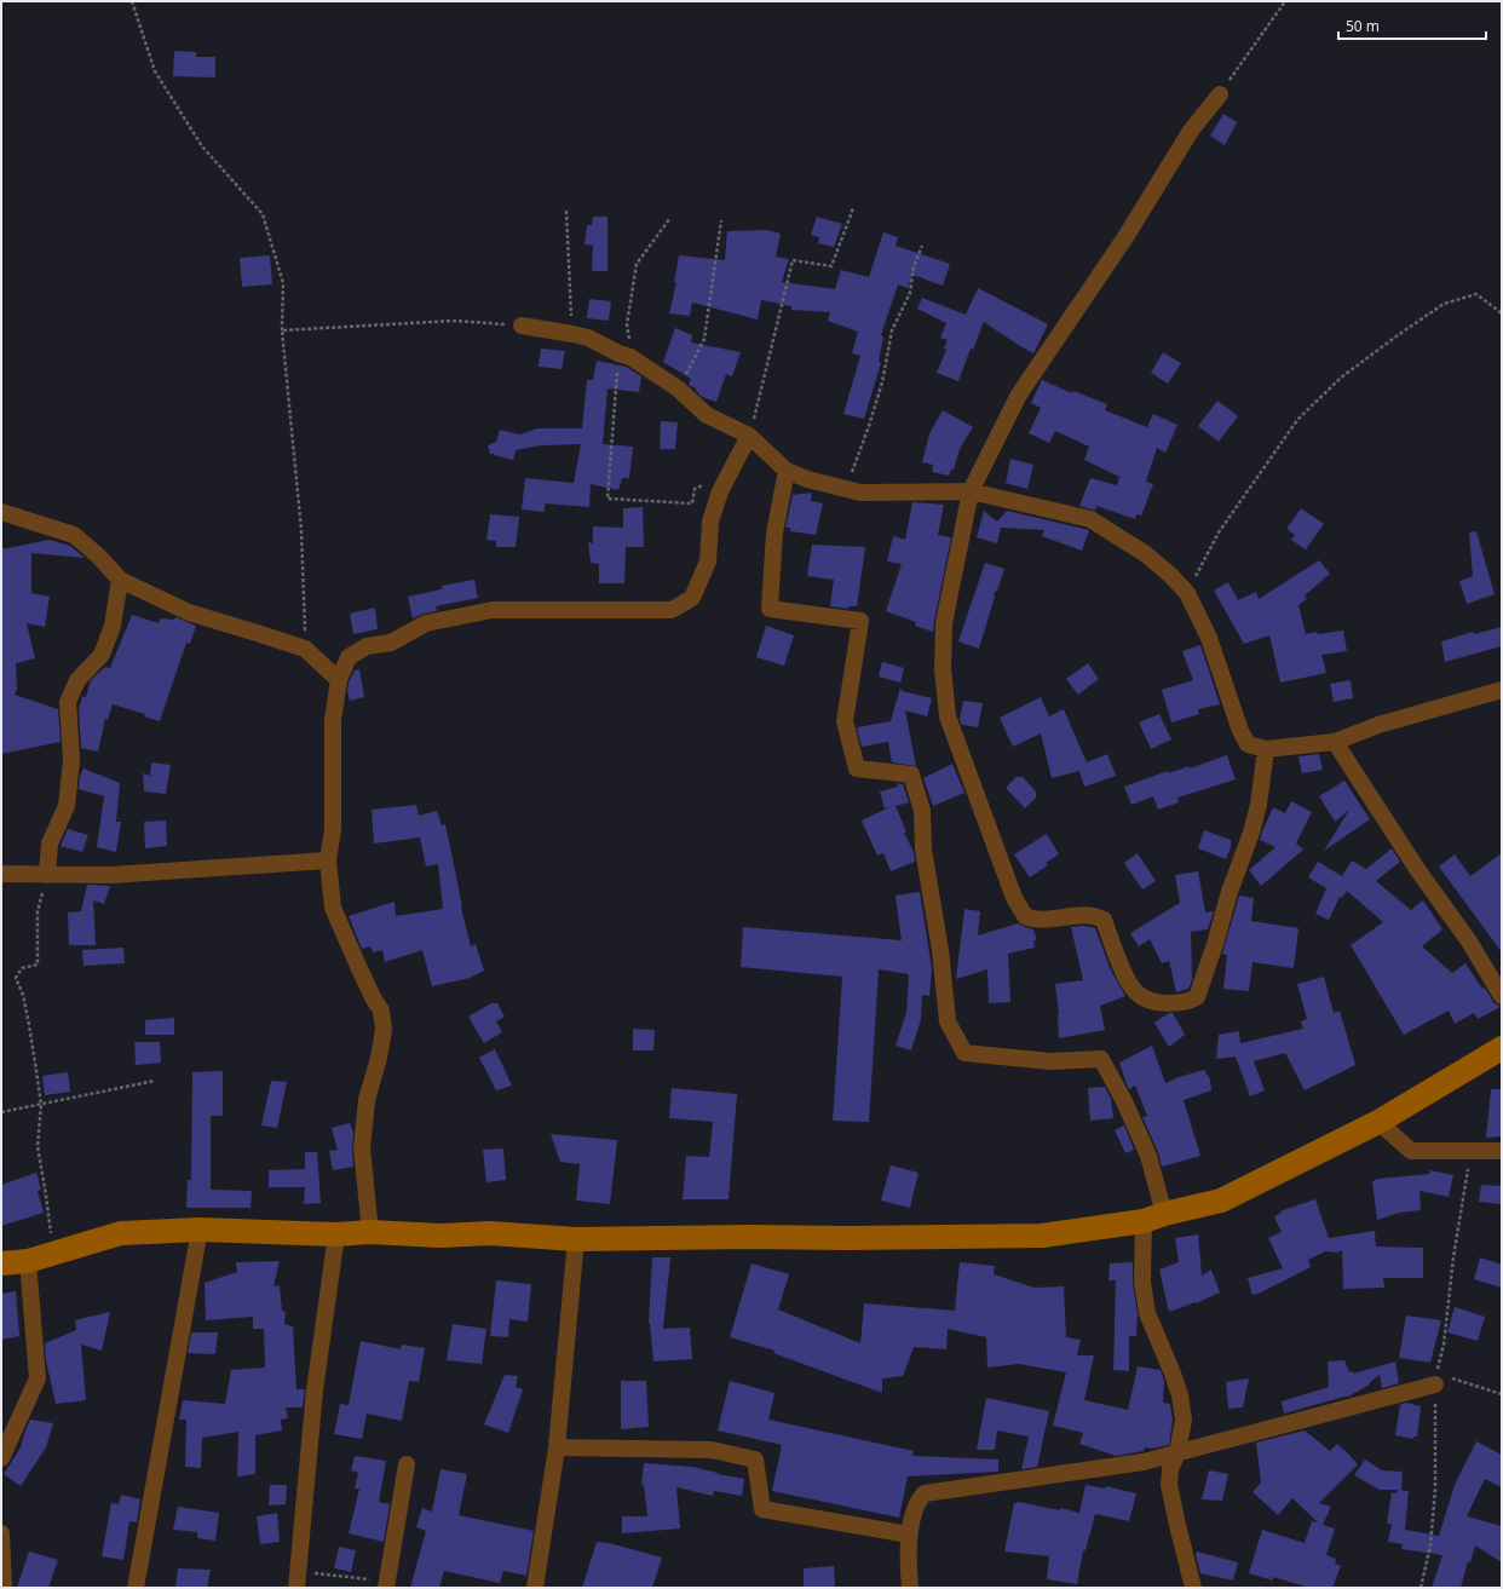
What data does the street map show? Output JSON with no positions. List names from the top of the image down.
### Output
{
  "scale_bar": "50 m"
}
